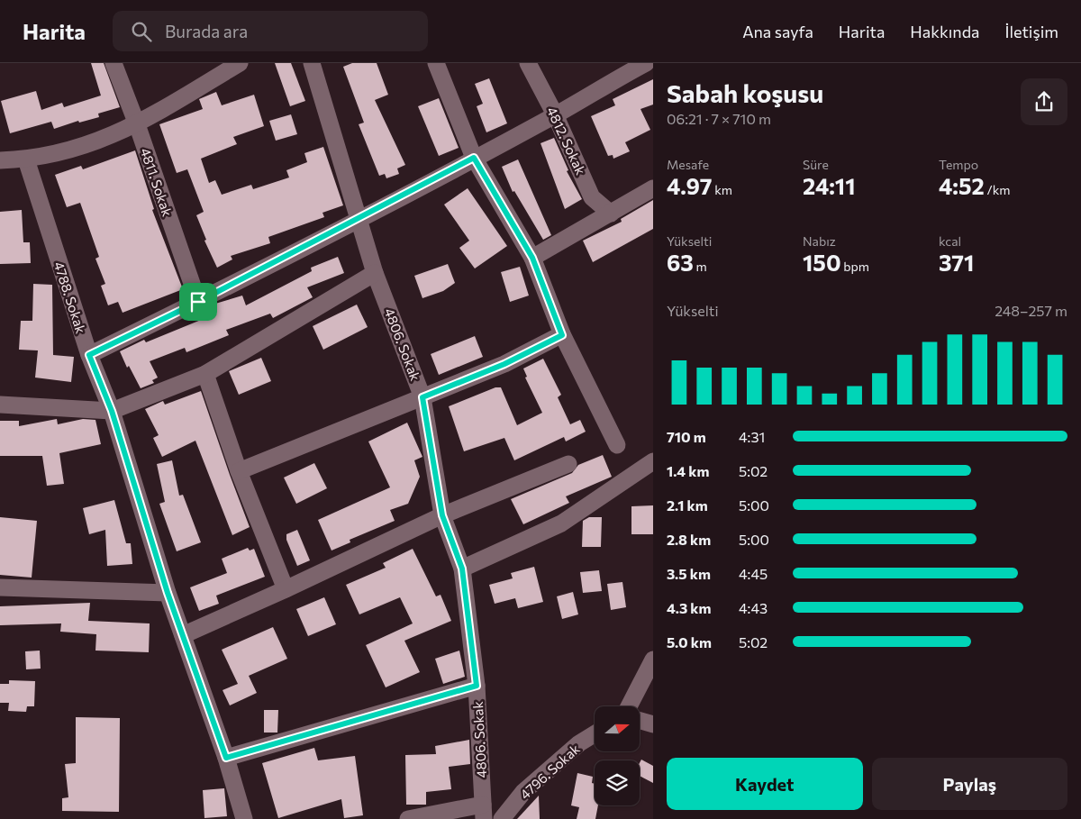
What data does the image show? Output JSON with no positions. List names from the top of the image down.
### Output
{
  "streets": {
    "street": [
      "4812. Sokak",
      "4811. Sokak",
      "4788. Sokak",
      "4806. Sokak",
      "4796. Sokak"
    ]
  },
  "north": "right",
  "page": {
    "header": "Harita",
    "search": "Burada ara",
    "nav": [
      "Ana sayfa",
      "Harita",
      "Hakkında",
      "İletişim"
    ],
    "heading": ["Sabah koşusu", "06:21 · 7 × 710 m"],
    "stats": [
      ["Mesafe", "4.97 km"],
      ["Süre", "24:11"],
      ["Tempo", "4:52 /km"],
      ["Yükselti", "63 m"],
      ["Nabız", "150 bpm"],
      ["kcal", "371"]
    ],
    "chart": ["Yükselti", "248–257 m"],
    "list": [
      {
        "name": "710 m",
        "note": "4:31"
      },
      {
        "name": "1.4 km",
        "note": "5:02"
      },
      {
        "name": "2.1 km",
        "note": "5:00"
      },
      {
        "name": "2.8 km",
        "note": "5:00"
      },
      {
        "name": "3.5 km",
        "note": "4:45"
      },
      {
        "name": "4.3 km",
        "note": "4:43"
      },
      {
        "name": "5.0 km",
        "note": "5:02"
      }
    ],
    "buttons": ["Kaydet", "Paylaş"]
  }
}
